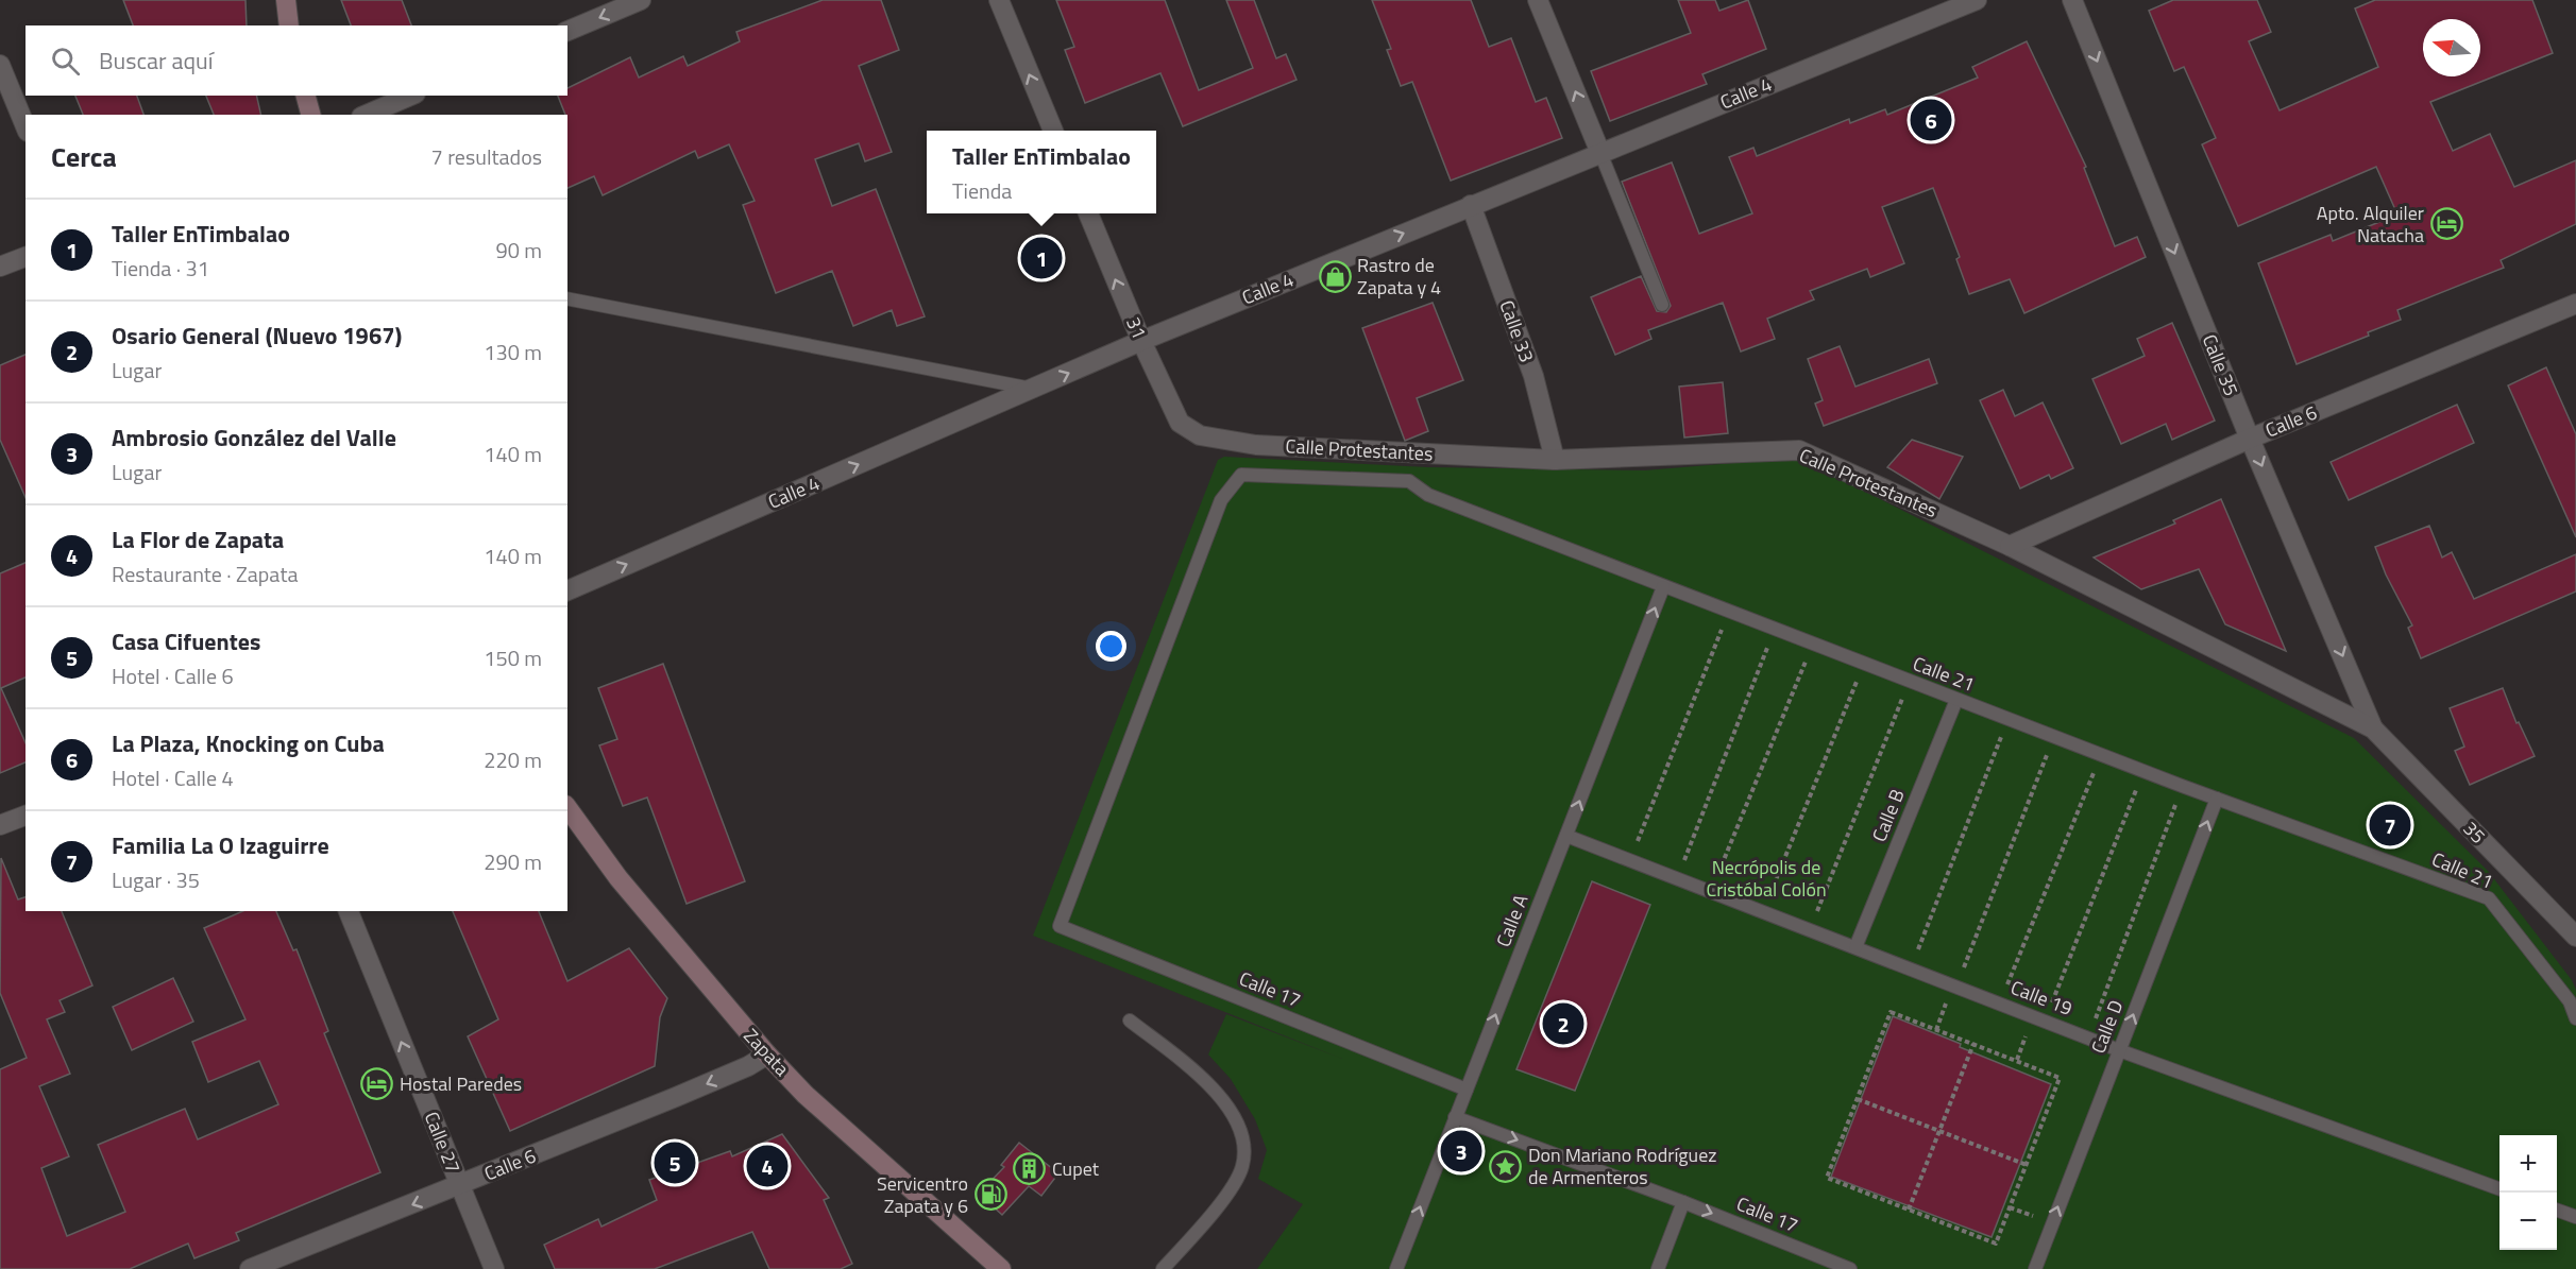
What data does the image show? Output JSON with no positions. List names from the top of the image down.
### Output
{
  "streets": {
    "main road": ["Zapata"],
    "street": [
      "Calle 4",
      "31",
      "Calle 33",
      "Calle 35",
      "Calle 6",
      "Calle Protestantes",
      "35",
      "Calle 27"
    ],
    "lane": [
      "Calle 21",
      "Calle B",
      "Calle A",
      "Calle 17",
      "Calle 19",
      "Calle D"
    ]
  },
  "crossings": [
    ["Calle 4", "31"],
    ["Calle 4", "Calle 33"],
    ["31", "Calle Protestantes"],
    ["Calle 33", "Calle Protestantes"],
    ["Calle 35", "Calle 6"],
    ["Calle 35", "Calle Protestantes"],
    ["Calle 35", "35"],
    ["Calle 6", "Calle Protestantes"],
    ["Calle 6", "Zapata"],
    ["Calle 6", "Calle 27"],
    ["Calle Protestantes", "35"],
    ["Calle 21", "Calle B"],
    ["Calle 21", "Calle A"],
    ["Calle 21", "Calle 17"],
    ["Calle 21", "Calle D"],
    ["Calle B", "Calle 19"],
    ["Calle A", "Calle 17"],
    ["Calle A", "Calle 19"],
    ["Calle 19", "Calle D"]
  ],
  "one_way": [
    "Calle 4",
    "31",
    "Calle 35",
    "Calle 6",
    "Calle A",
    "Calle 17",
    "Calle D",
    "Calle 27"
  ],
  "parks": ["Necrópolis de Cristóbal Colón"],
  "places": {
    "hotel": ["Apto. Alquiler Natacha", "Hostal Paredes"],
    "shop": ["Rastro de Zapata y 4"],
    "place": ["Don Mariano Rodríguez de Armenteros"],
    "building": ["Cupet"],
    "fuel station": ["Servicentro Zapata y 6"]
  },
  "north": "left",
  "page": {
    "search": "Buscar aquí",
    "pins": [
      "6",
      "1",
      "7",
      "2",
      "3",
      "5",
      "4"
    ],
    "heading": ["Cerca", "7 resultados"],
    "popup": ["Taller EnTimbalao", "Tienda"],
    "list": [
      {
        "mark": "1",
        "name": "Taller EnTimbalao",
        "note": "Tienda · 31",
        "value": "90 m"
      },
      {
        "mark": "2",
        "name": "Osario General (Nuevo 1967)",
        "note": "Lugar",
        "value": "130 m"
      },
      {
        "mark": "3",
        "name": "Ambrosio González del Valle",
        "note": "Lugar",
        "value": "140 m"
      },
      {
        "mark": "4",
        "name": "La Flor de Zapata",
        "note": "Restaurante · Zapata",
        "value": "140 m"
      },
      {
        "mark": "5",
        "name": "Casa Cifuentes",
        "note": "Hotel · Calle 6",
        "value": "150 m"
      },
      {
        "mark": "6",
        "name": "La Plaza, Knocking on Cuba",
        "note": "Hotel · Calle 4",
        "value": "220 m"
      },
      {
        "mark": "7",
        "name": "Familia La O Izaguirre",
        "note": "Lugar · 35",
        "value": "290 m"
      }
    ],
    "map_buttons": ["+", "−"]
  }
}
